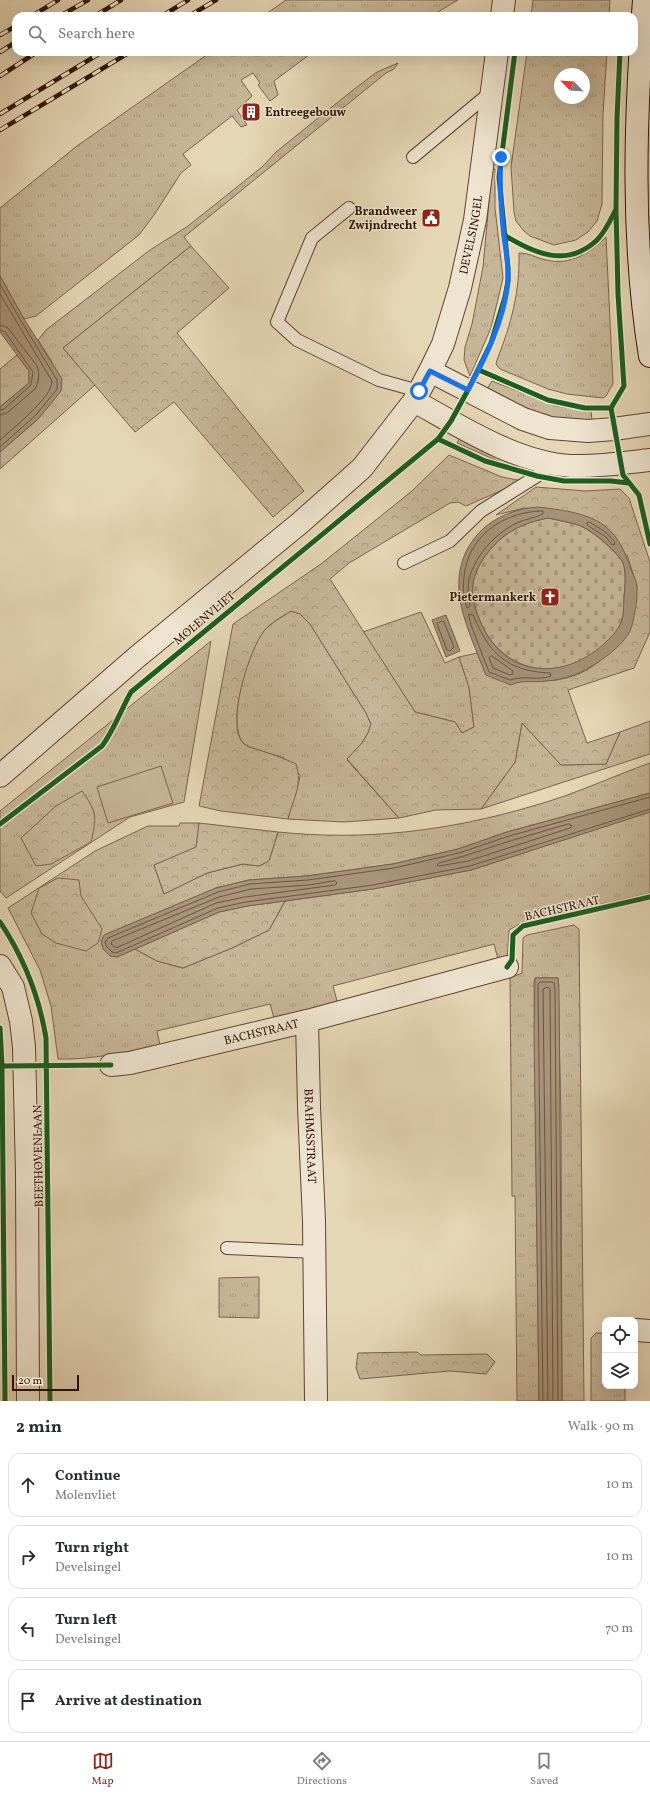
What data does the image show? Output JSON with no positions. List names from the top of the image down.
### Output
{
  "streets": {
    "street": [
      "DEVELSINGEL",
      "MOLENVLIET",
      "BACHSTRAAT",
      "BRAHMSSTRAAT",
      "BEETHOVENLAAN"
    ]
  },
  "crossings": [
    ["DEVELSINGEL", "MOLENVLIET"],
    ["BACHSTRAAT", "BRAHMSSTRAAT"]
  ],
  "places": {
    "building": ["Entreegebouw"],
    "public building": ["Brandweer Zwijndrecht"],
    "church": ["Pietermankerk"]
  },
  "scale_bar": "20 m",
  "north": "top left",
  "page": {
    "search": "Search here",
    "scale": "20 m",
    "heading": ["2 min", "Walk · 90 m"],
    "list": [
      ["Continue", "Molenvliet", "10 m"],
      ["Turn right", "Develsingel", "10 m"],
      ["Turn left", "Develsingel", "70 m"],
      "Arrive at destination"
    ],
    "nav": ["Map", "Directions", "Saved"]
  }
}
